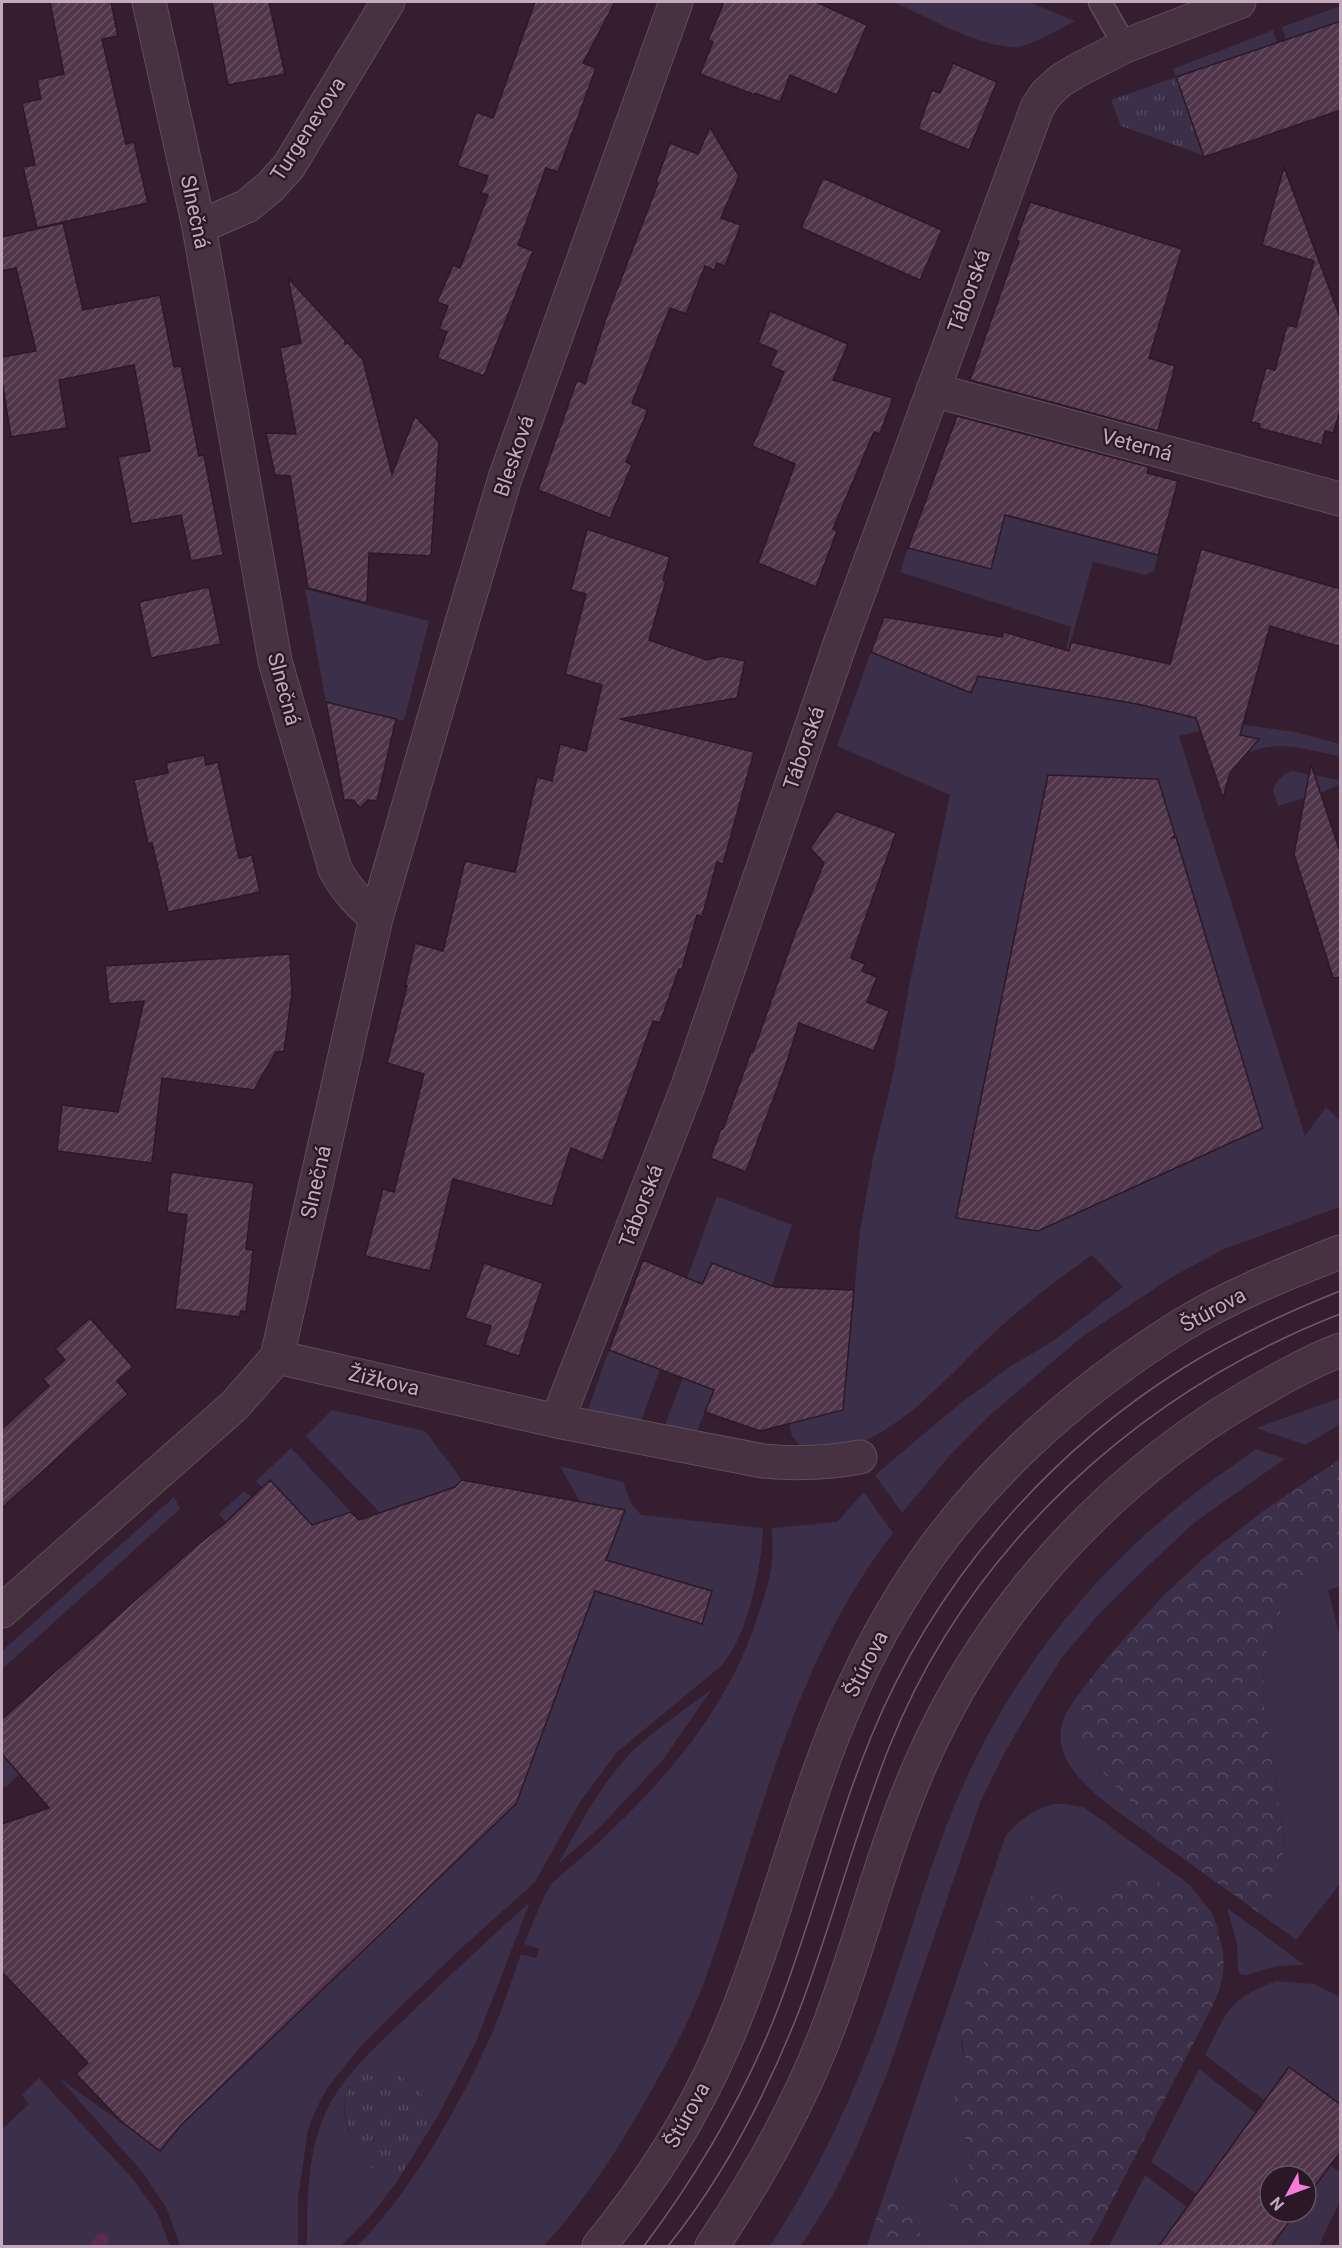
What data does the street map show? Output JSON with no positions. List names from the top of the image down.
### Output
{
  "streets": {
    "street": [
      "Turgenevova",
      "Slnečná",
      "Táborská",
      "Veterná",
      "Blesková",
      "Štúrova",
      "Žižkova"
    ]
  },
  "crossings": [
    ["Turgenevova", "Slnečná"],
    ["Slnečná", "Blesková"],
    ["Slnečná", "Žižkova"],
    ["Táborská", "Veterná"],
    ["Táborská", "Žižkova"]
  ],
  "north": "bottom left"
}
